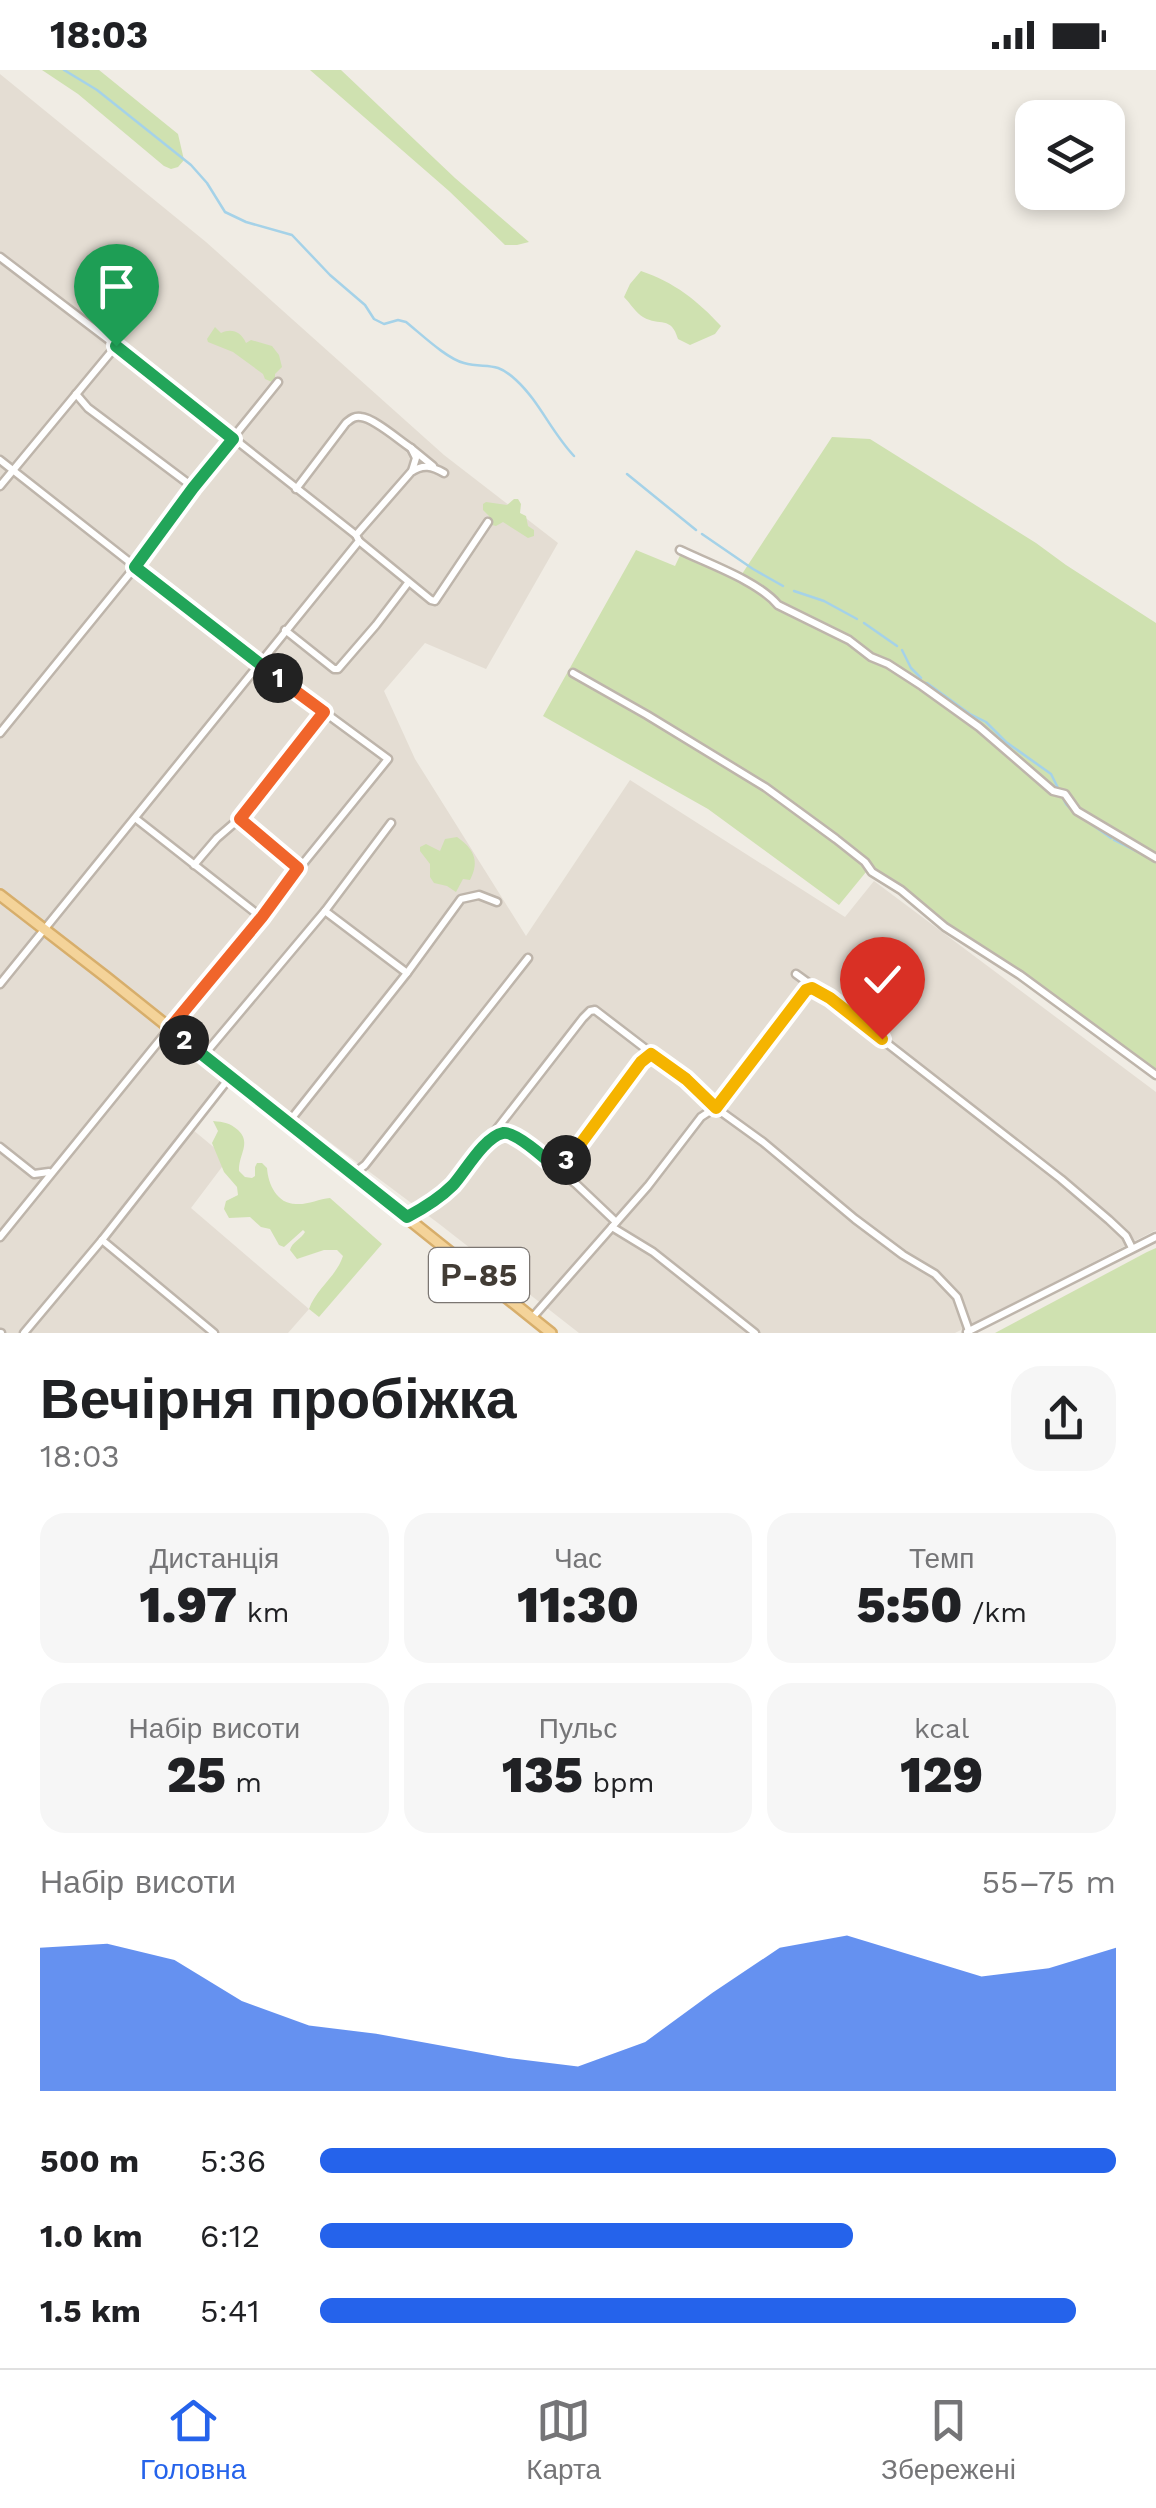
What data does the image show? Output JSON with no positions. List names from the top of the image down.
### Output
{
  "streets": {
    "main road": ["Р-85"]
  },
  "page": {
    "status": "18:03",
    "pins": ["1", "2", "3"],
    "heading": ["Вечірня пробіжка", "18:03"],
    "stats": [
      ["Дистанція", "1.97 km"],
      ["Час", "11:30"],
      ["Темп", "5:50 /km"],
      ["Набір висоти", "25 m"],
      ["Пульс", "135 bpm"],
      ["kcal", "129"]
    ],
    "chart": ["Набір висоти", "55–75 m"],
    "list": [
      {
        "name": "500 m",
        "note": "5:36"
      },
      {
        "name": "1.0 km",
        "note": "6:12"
      },
      {
        "name": "1.5 km",
        "note": "5:41"
      }
    ],
    "tabs": ["Головна", "Карта", "Збережені"]
  }
}
